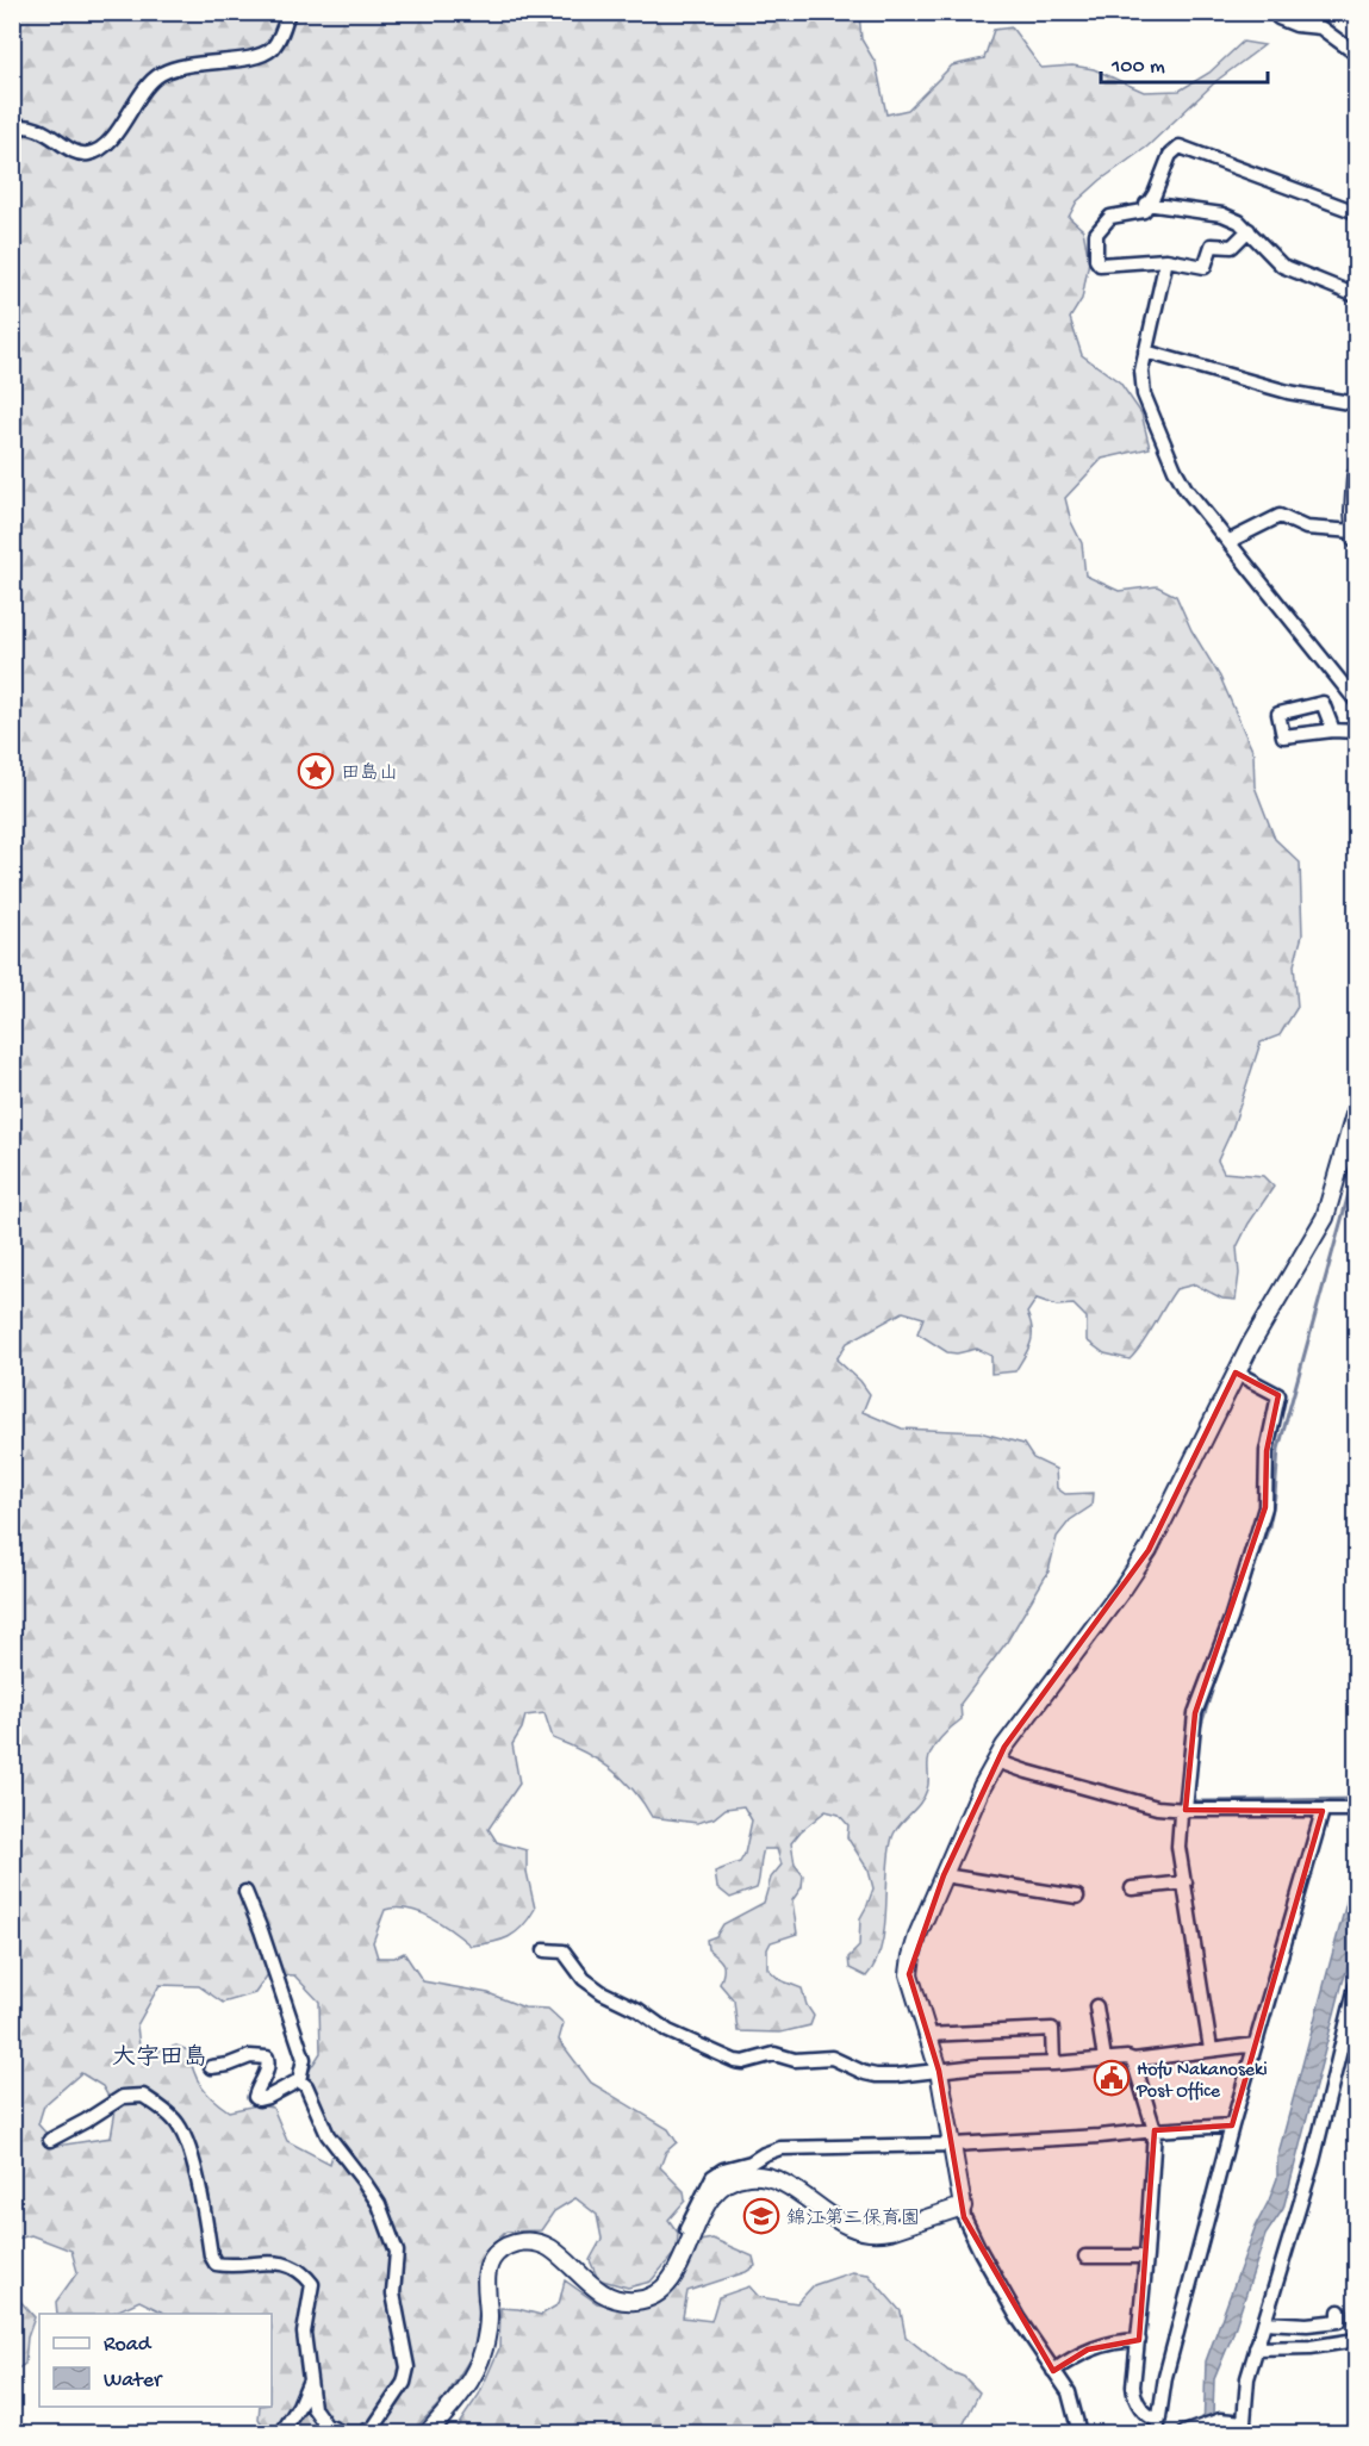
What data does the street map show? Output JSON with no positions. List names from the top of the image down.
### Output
{
  "districts": ["大字田島"],
  "places": {
    "place": ["田島山"],
    "public building": ["Hofu Nakanoseki Post Office"],
    "school or university": ["錦江第二保育園"]
  },
  "legend": ["Road", "Water"],
  "scale_bar": "100 m"
}
